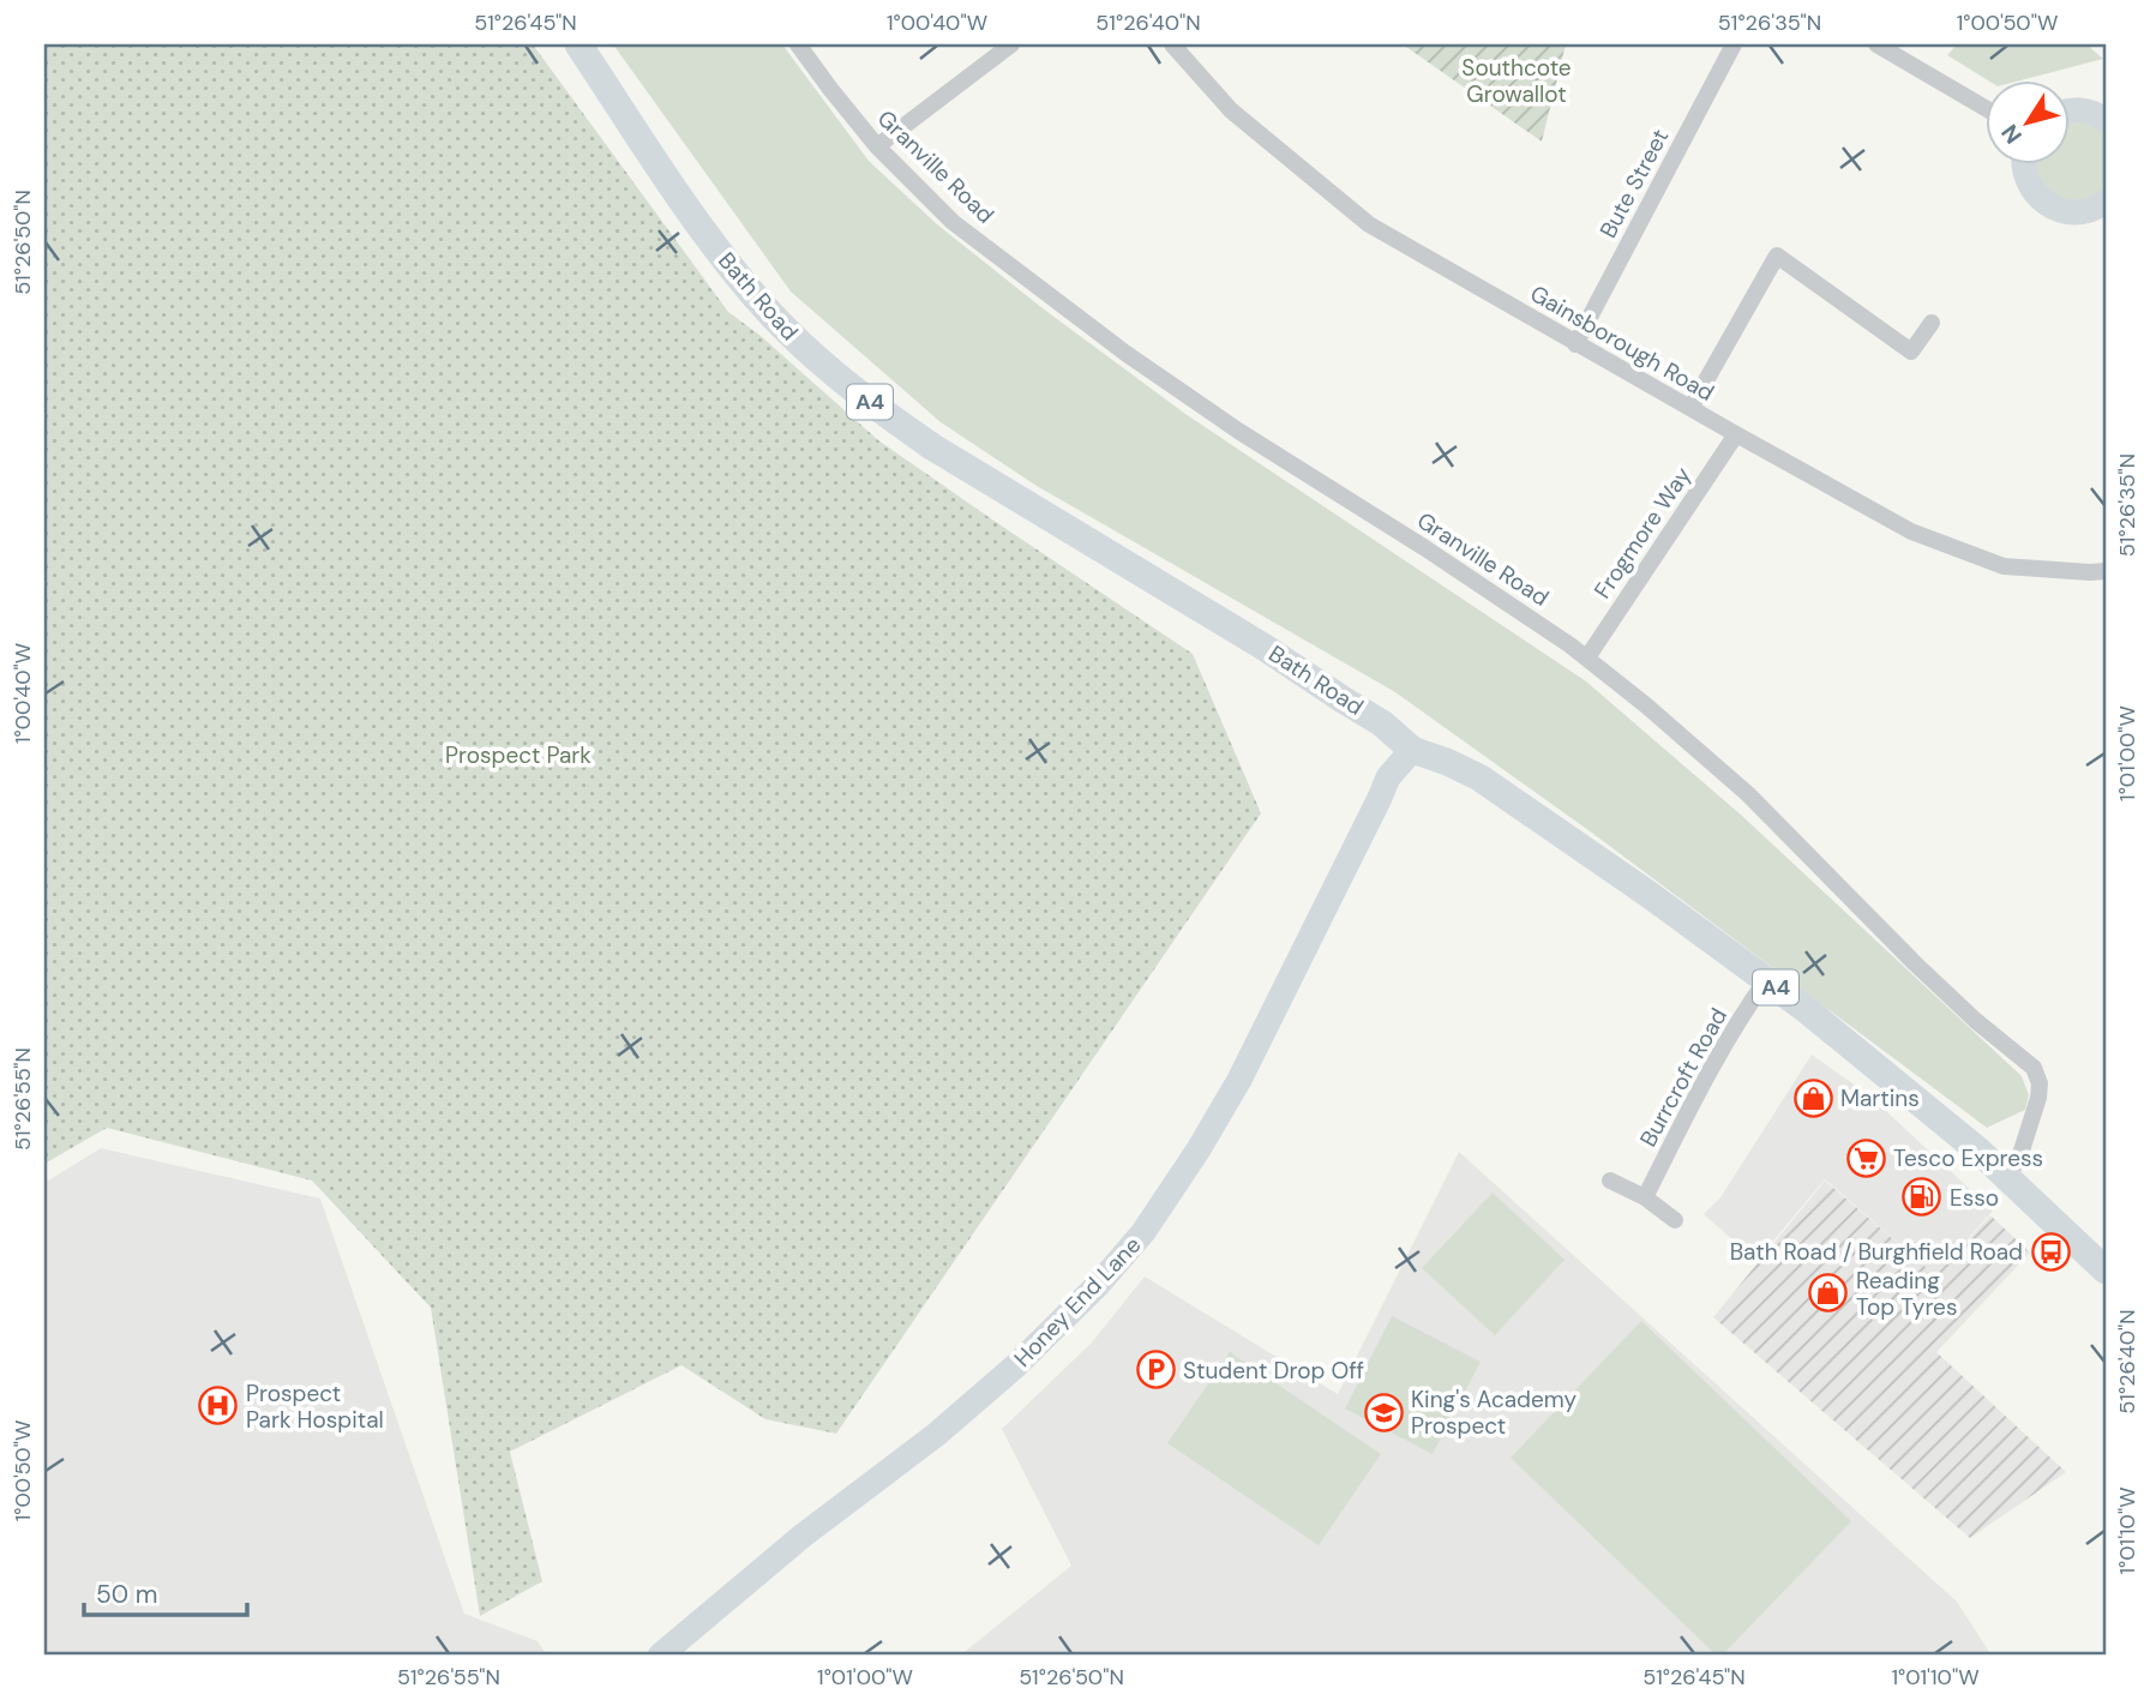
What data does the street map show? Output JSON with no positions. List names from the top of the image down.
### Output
{
  "streets": {
    "main road": ["Bath Road", "A4"],
    "street": [
      "Granville Road",
      "Bute Street",
      "Gainsborough Road",
      "Frogmore Way",
      "Burrcroft Road",
      "Honey End Lane"
    ]
  },
  "crossings": [
    ["Granville Road", "Bath Road"],
    ["Granville Road", "Frogmore Way"],
    ["Bute Street", "Gainsborough Road"],
    ["Bath Road", "Burrcroft Road"],
    ["Bath Road", "Honey End Lane"],
    ["Gainsborough Road", "Frogmore Way"]
  ],
  "parks": ["Southcote Growallot", "Prospect Park"],
  "places": {
    "shop": ["Martins", "Reading Top Tyres"],
    "supermarket": ["Tesco Express"],
    "fuel station": ["Esso"],
    "bus stop": ["Bath Road / Burghfield Road"],
    "parking": ["Student Drop Off"],
    "hospital": ["Prospect Park Hospital"],
    "school or university": ["King's Academy Prospect"]
  },
  "scale_bar": "50 m",
  "north": "bottom left",
  "coordinates": [
    "51°26'45\"N",
    "1°00'40\"W",
    "51°26'40\"N",
    "51°26'35\"N",
    "1°00'50\"W",
    "51°26'50\"N",
    "1°01'00\"W",
    "51°26'55\"N",
    "1°01'10\"W"
  ]
}
